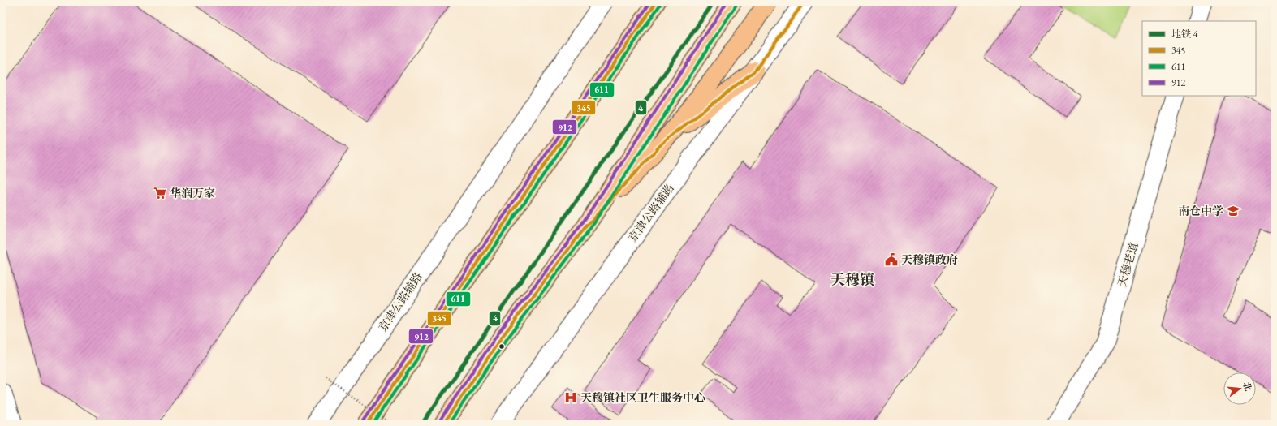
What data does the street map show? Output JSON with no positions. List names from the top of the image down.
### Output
{
  "streets": {
    "street": ["京津公路辅路", "天穆老道"]
  },
  "districts": ["天穆镇"],
  "places": {
    "supermarket": ["华润万家"],
    "school or university": ["南仓中学"],
    "public building": ["天穆镇政府"],
    "hospital": ["天穆镇社区卫生服务中心"]
  },
  "lines": [
    "metro line 4",
    "transit line 345",
    "transit line 912",
    "transit line 611"
  ],
  "legend": [
    "地铁 4",
    "345",
    "611",
    "912"
  ],
  "north": "right"
}
